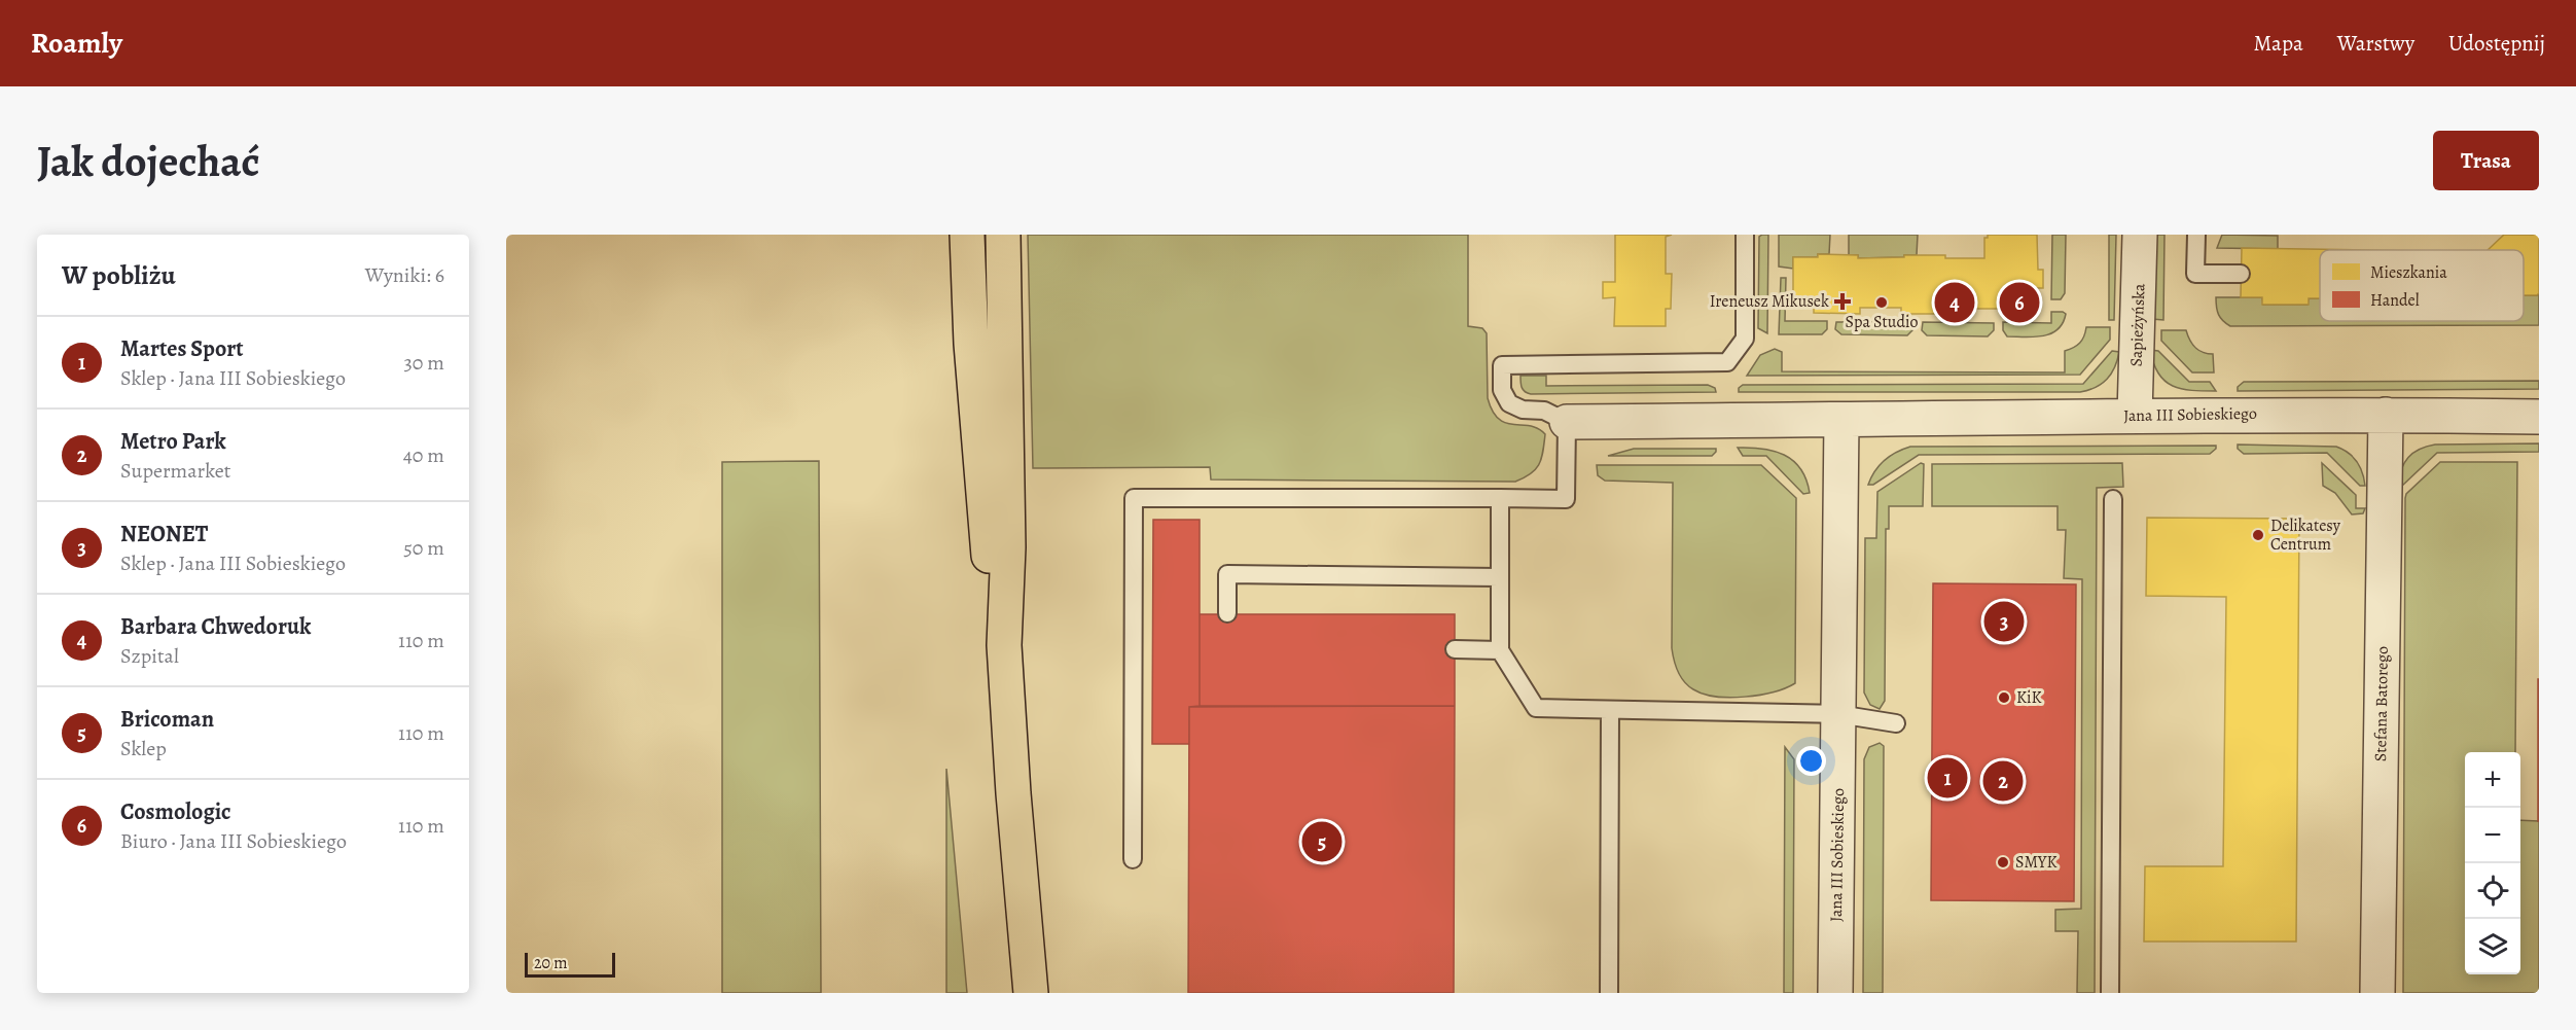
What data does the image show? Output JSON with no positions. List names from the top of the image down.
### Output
{
  "streets": {
    "street": ["Sapieżyńska", "Jana III Sobieskiego", "Stefana Batorego"]
  },
  "crossings": [
    ["Sapieżyńska", "Jana III Sobieskiego"],
    ["Jana III Sobieskiego", "Stefana Batorego"]
  ],
  "places": {
    "health": ["Ireneusz Mikusek"],
    "other": [
      "Spa Studio",
      "Delikatesy Centrum",
      "KiK",
      "SMYK"
    ]
  },
  "legend": ["Mieszkania", "Handel"],
  "scale_bar": "20 m",
  "page": {
    "header": "Roamly",
    "nav": ["Mapa", "Warstwy", "Udostępnij"],
    "buttons": "Trasa",
    "title": "Jak dojechać",
    "heading": ["W pobliżu", "Wyniki: 6"],
    "pins": [
      "4",
      "6",
      "3",
      "1",
      "2",
      "5"
    ],
    "list": [
      {
        "mark": "1",
        "name": "Martes Sport",
        "note": "Sklep · Jana III Sobieskiego",
        "value": "30 m"
      },
      {
        "mark": "2",
        "name": "Metro Park",
        "note": "Supermarket",
        "value": "40 m"
      },
      {
        "mark": "3",
        "name": "NEONET",
        "note": "Sklep · Jana III Sobieskiego",
        "value": "50 m"
      },
      {
        "mark": "4",
        "name": "Barbara Chwedoruk",
        "note": "Szpital",
        "value": "110 m"
      },
      {
        "mark": "5",
        "name": "Bricoman",
        "note": "Sklep",
        "value": "110 m"
      },
      {
        "mark": "6",
        "name": "Cosmologic",
        "note": "Biuro · Jana III Sobieskiego",
        "value": "110 m"
      }
    ],
    "map_buttons": ["+", "−"],
    "scale": "20 m"
  }
}
